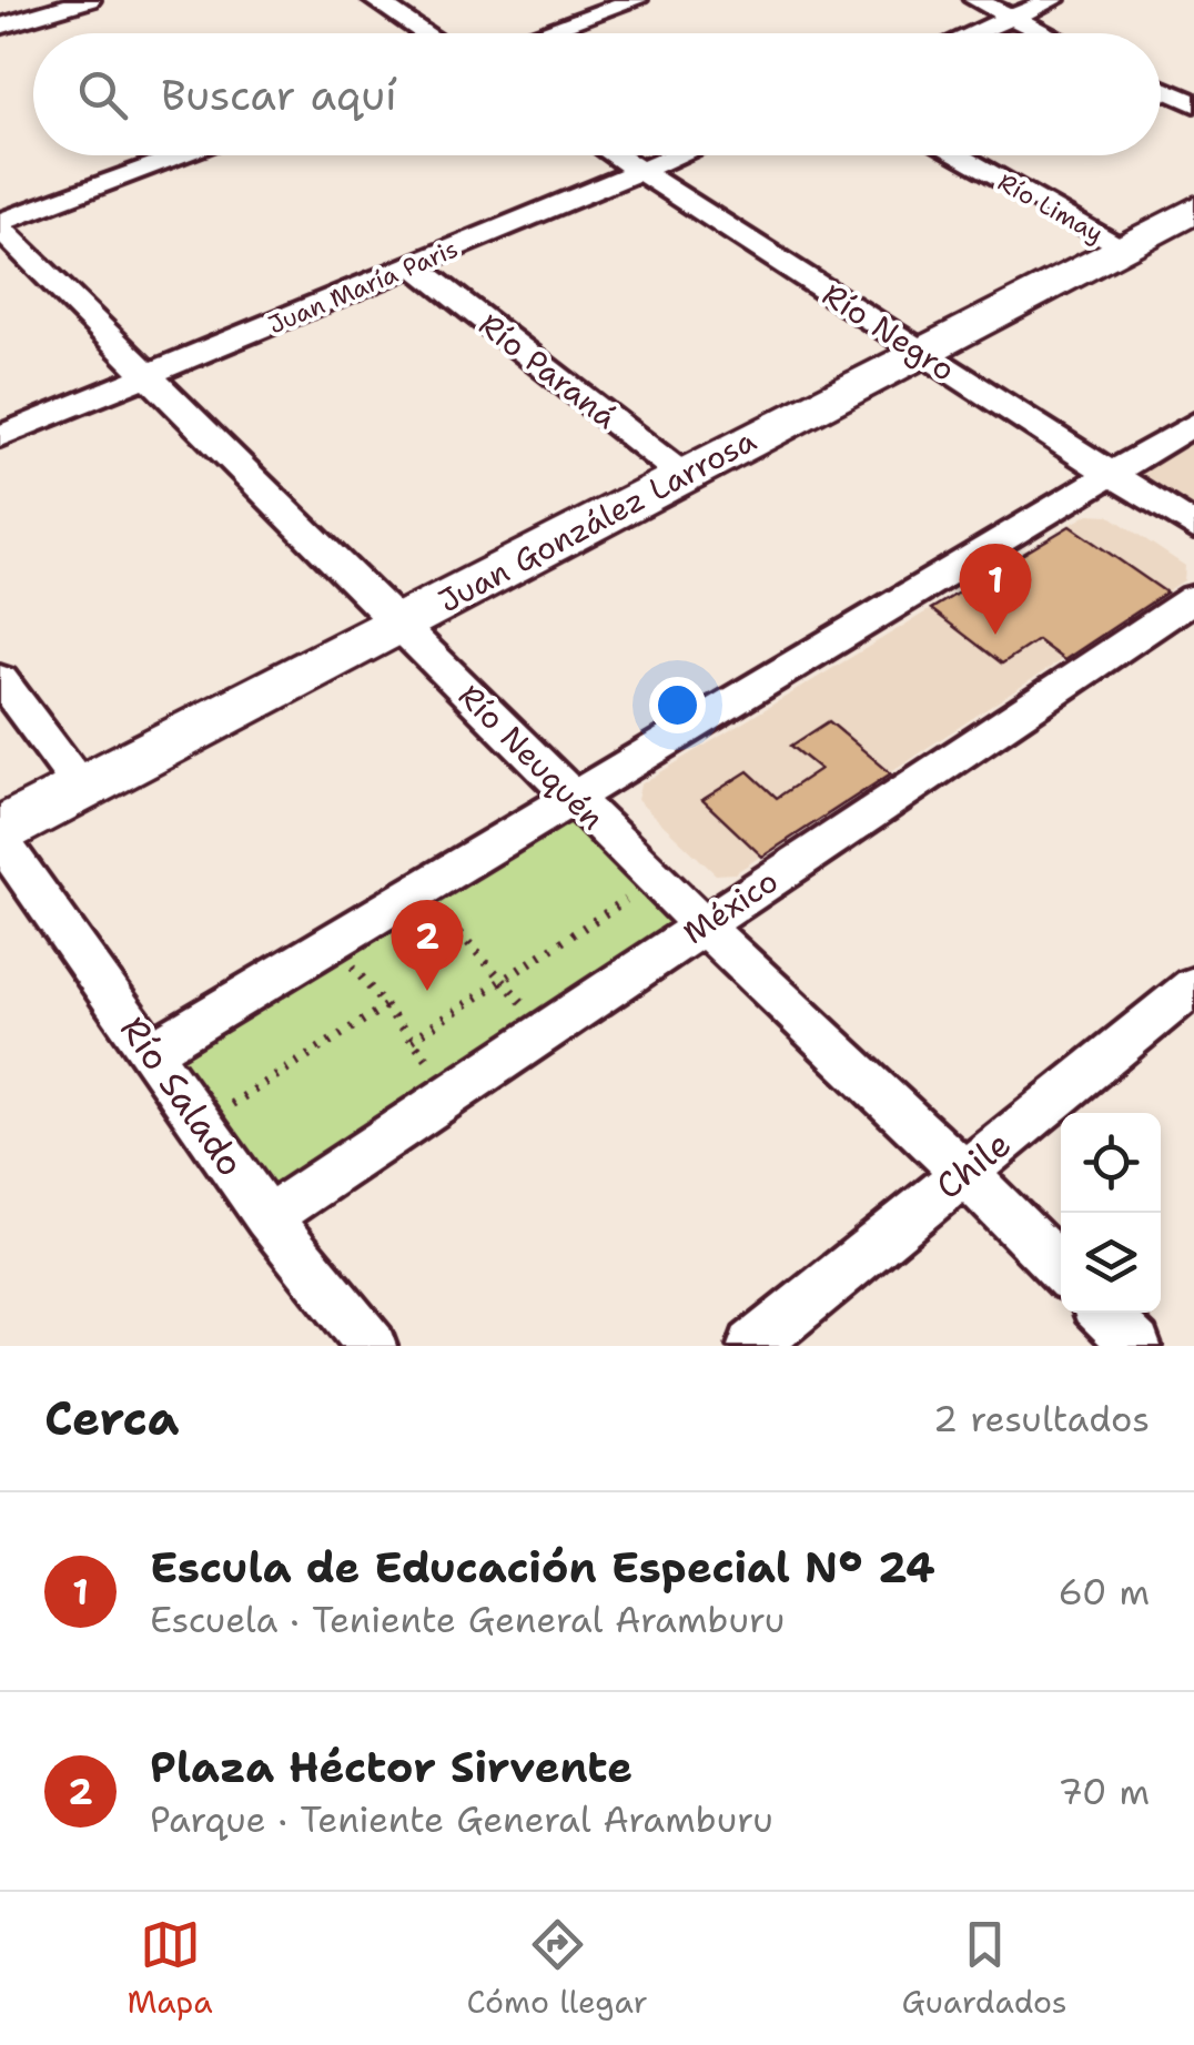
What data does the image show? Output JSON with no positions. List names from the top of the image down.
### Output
{
  "streets": {
    "street": [
      "Río Limay",
      "Juan María Paris",
      "Río Negro",
      "Río Paraná",
      "Juan González Larrosa",
      "Río Neuquén",
      "México",
      "Río Salado",
      "Chile"
    ]
  },
  "crossings": [
    ["Río Limay", "Juan González Larrosa"],
    ["Juan María Paris", "Río Negro"],
    ["Juan María Paris", "Río Paraná"],
    ["Juan María Paris", "Río Neuquén"],
    ["Río Negro", "Juan González Larrosa"],
    ["Río Paraná", "Juan González Larrosa"],
    ["Juan González Larrosa", "Río Neuquén"],
    ["Río Neuquén", "México"],
    ["Río Neuquén", "Chile"],
    ["México", "Río Salado"]
  ],
  "page": {
    "search": "Buscar aquí",
    "pins": ["1", "2"],
    "heading": ["Cerca", "2 resultados"],
    "list": [
      {
        "mark": "1",
        "name": "Escula de Educación Especial N° 24",
        "note": "Escuela · Teniente General Aramburu",
        "value": "60 m"
      },
      {
        "mark": "2",
        "name": "Plaza Héctor Sirvente",
        "note": "Parque · Teniente General Aramburu",
        "value": "70 m"
      }
    ],
    "nav": ["Mapa", "Cómo llegar", "Guardados"]
  }
}
